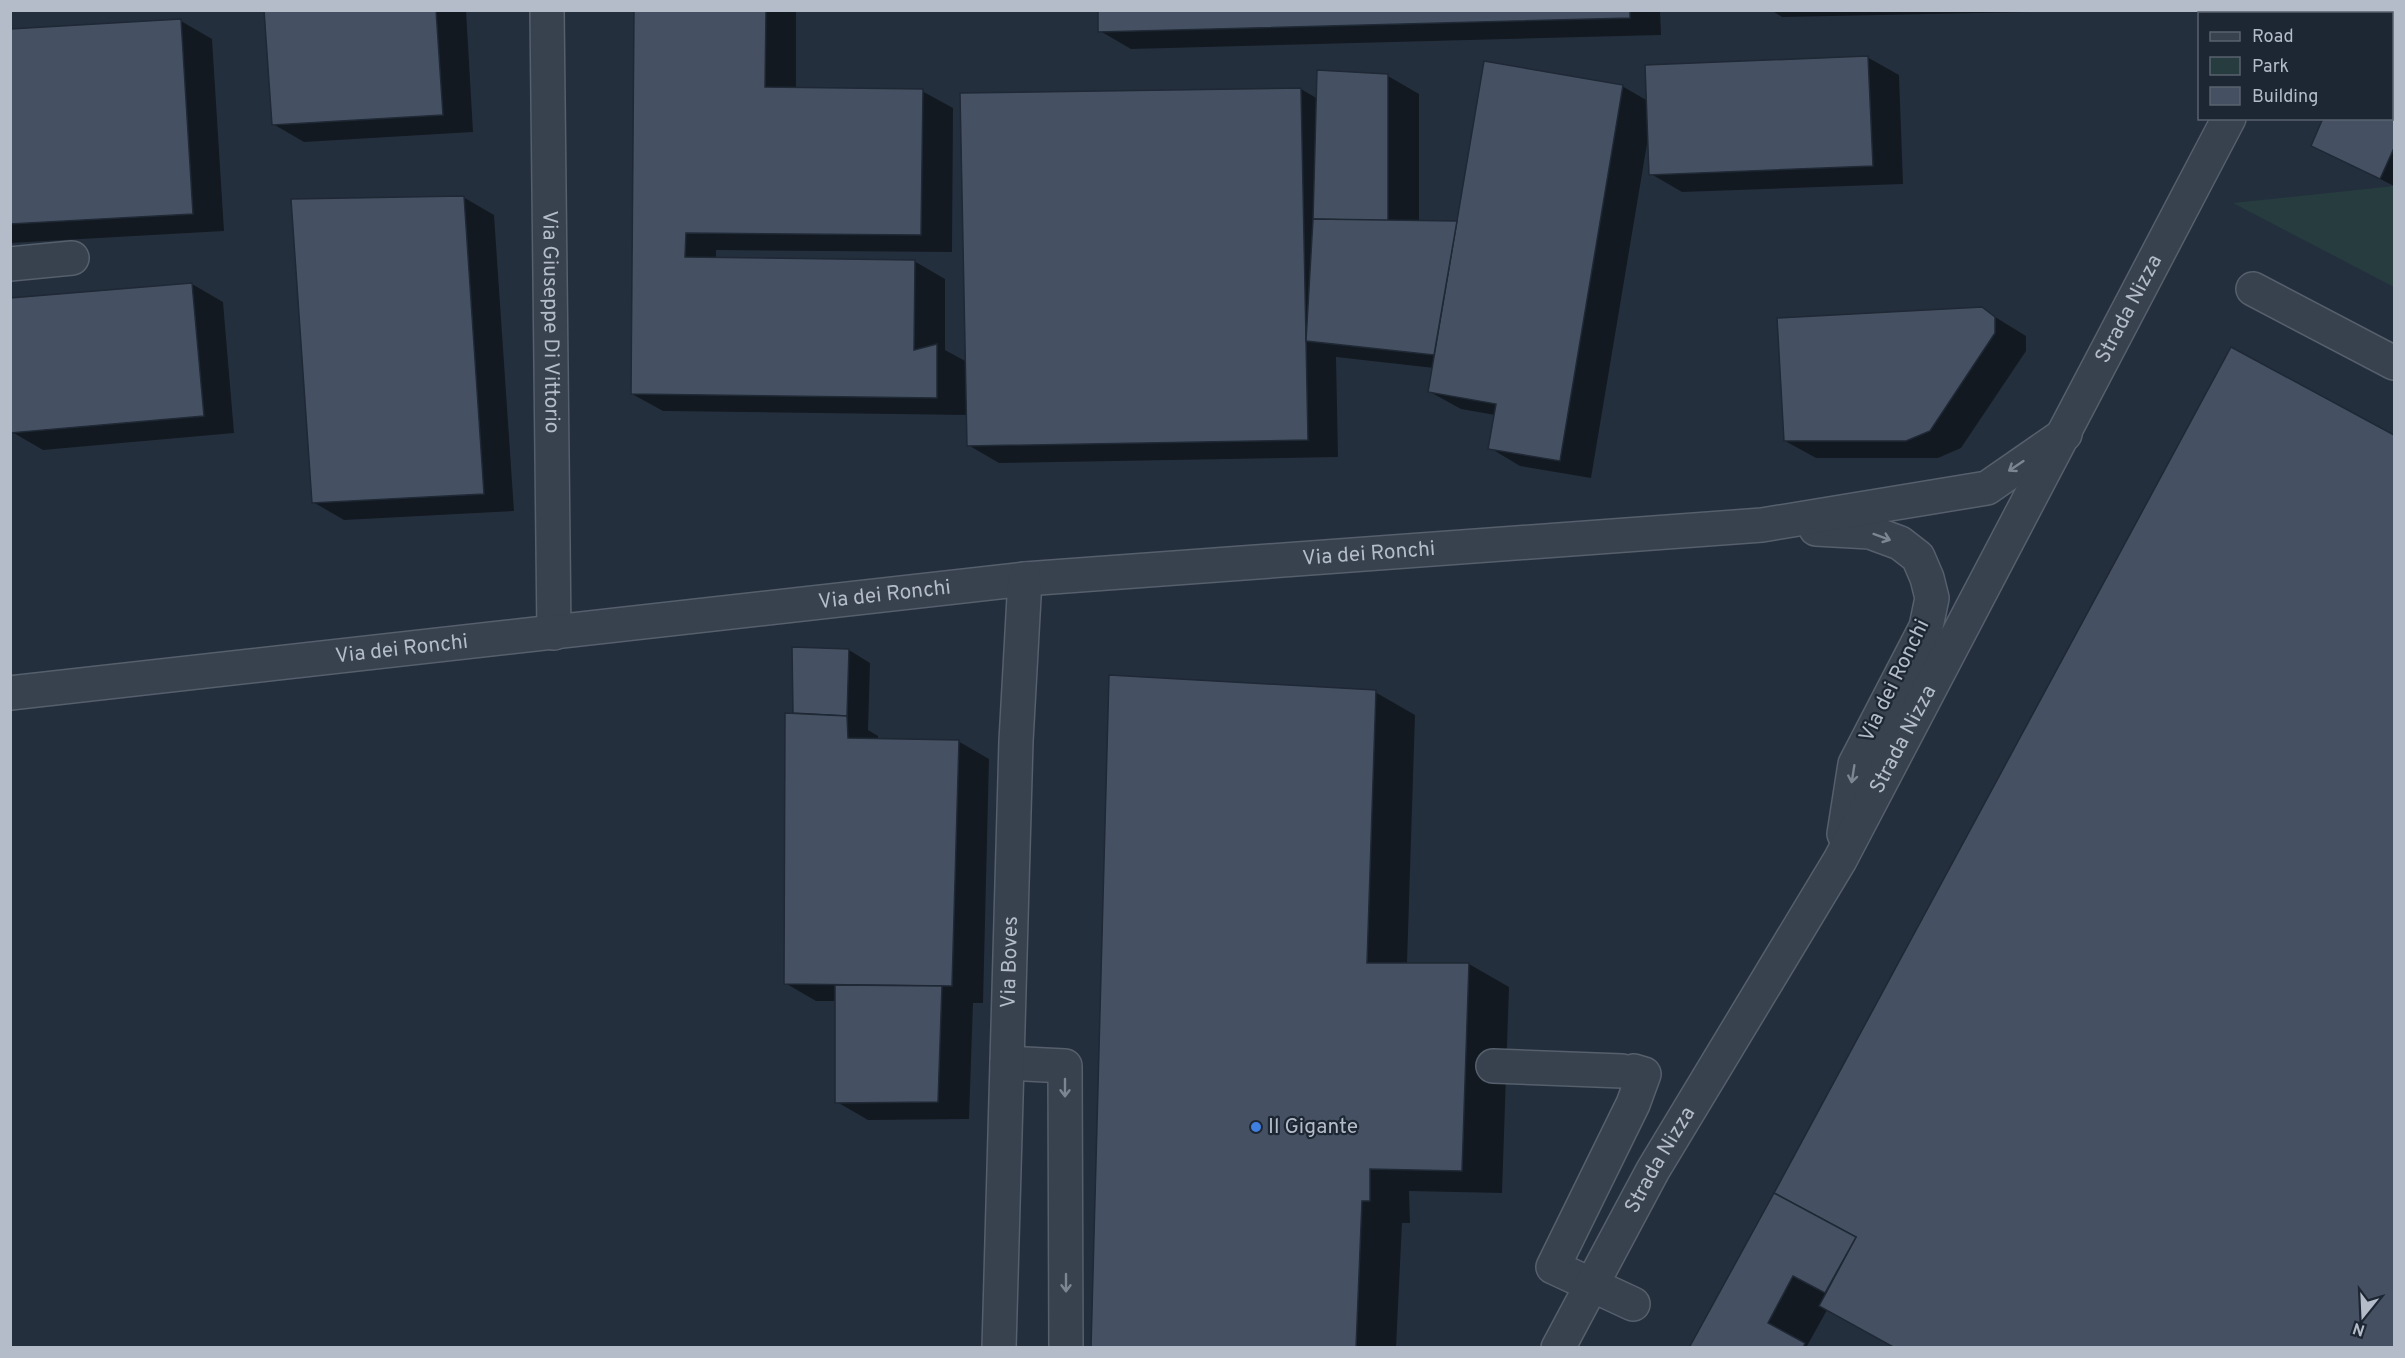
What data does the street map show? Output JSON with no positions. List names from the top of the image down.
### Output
{
  "streets": {
    "street": [
      "Strada Nizza",
      "Via Giuseppe Di Vittorio",
      "Via dei Ronchi",
      "Via Boves"
    ]
  },
  "crossings": [
    ["Strada Nizza", "Via dei Ronchi"],
    ["Via Giuseppe Di Vittorio", "Via dei Ronchi"],
    ["Via dei Ronchi", "Via Boves"]
  ],
  "places": ["Il Gigante"],
  "legend": ["Road", "Park", "Building"],
  "north": "bottom"
}
